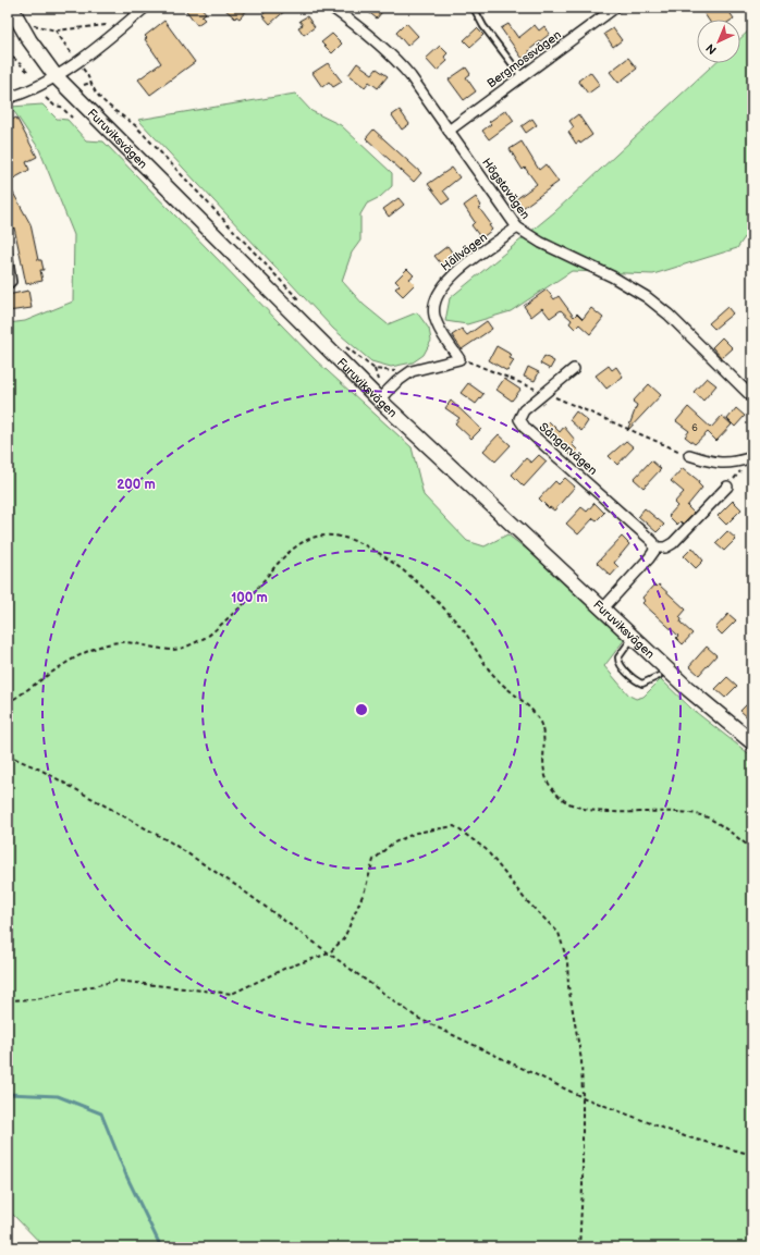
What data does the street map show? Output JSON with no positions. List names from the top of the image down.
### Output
{
  "streets": {
    "main road": ["Furuviksvägen"],
    "street": [
      "Bergmossvägen",
      "Högstavägen",
      "Hällvägen",
      "Sångarvägen"
    ]
  },
  "crossings": [
    ["Bergmossvägen", "Högstavägen"],
    ["Högstavägen", "Hällvägen"]
  ],
  "house_numbers": ["6"],
  "north": "bottom left",
  "rings": ["200 m", "100 m"]
}
